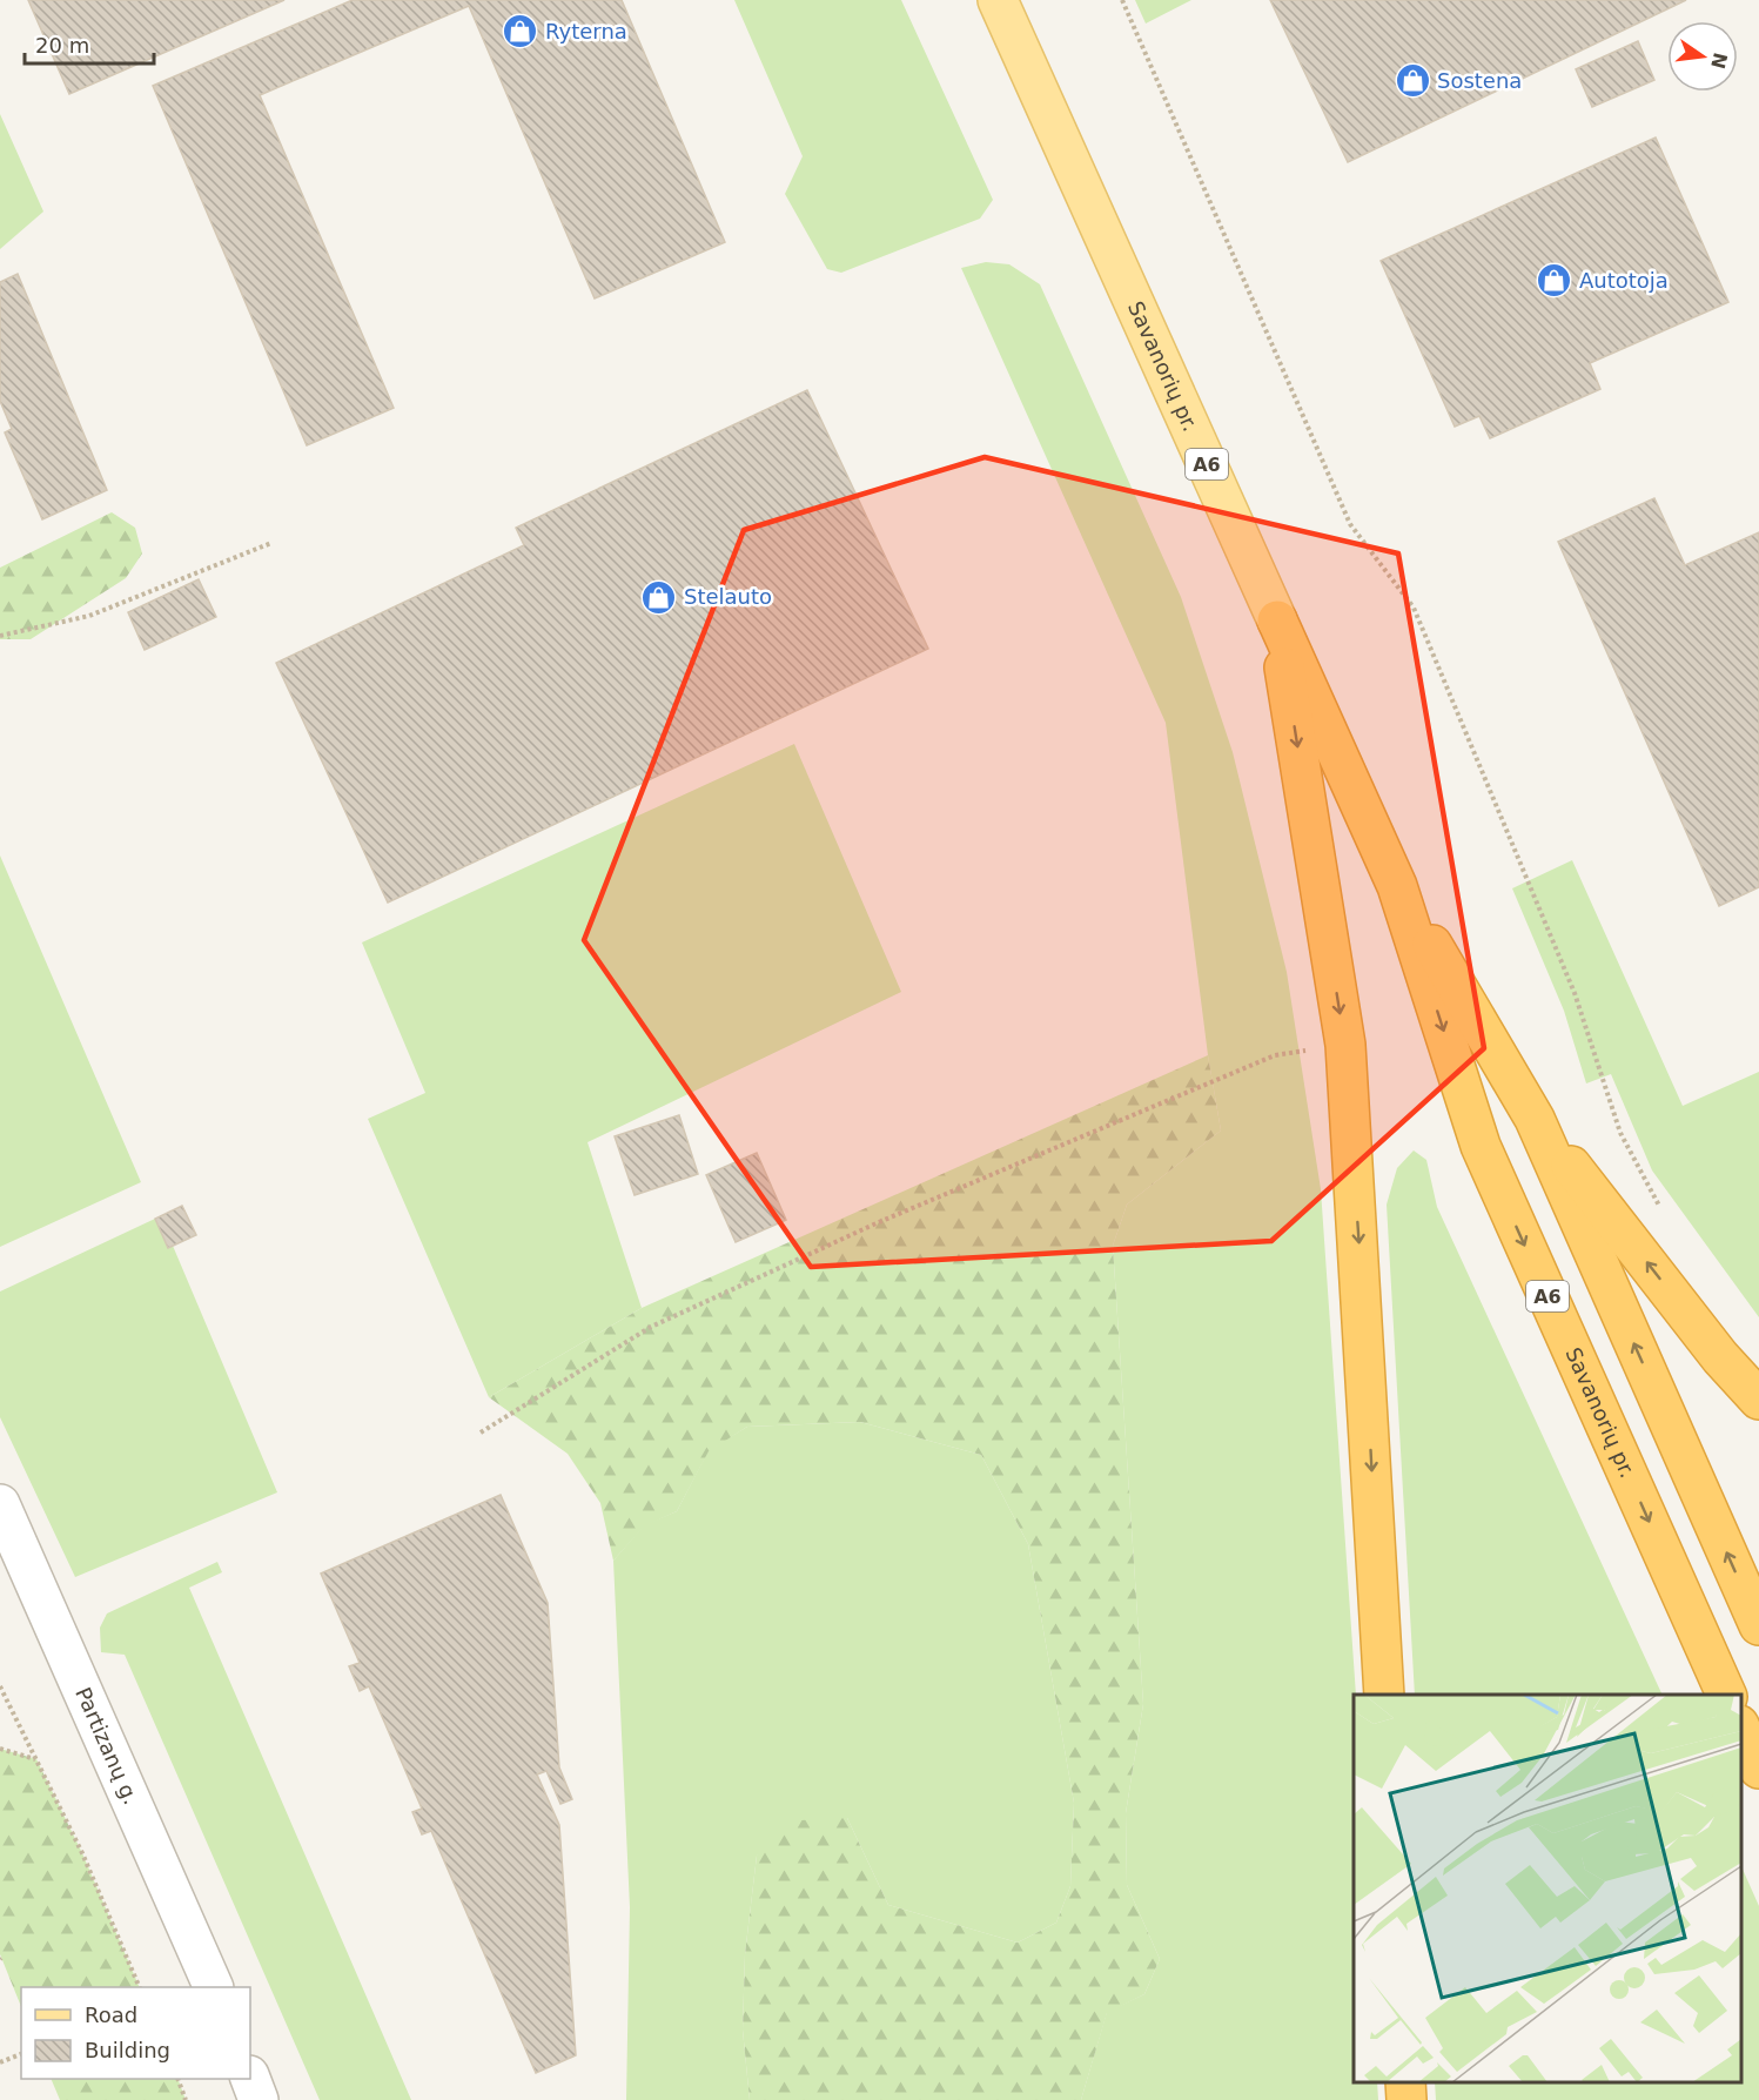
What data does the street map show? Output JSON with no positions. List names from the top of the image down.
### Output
{
  "streets": {
    "highway": ["Savanorių pr.", "A6"],
    "street": ["Partizanų g."]
  },
  "places": {
    "shop": [
      "Ryterna",
      "Sostena",
      "Autotoja",
      "Stelauto"
    ]
  },
  "legend": ["Road", "Building"],
  "scale_bar": "20 m",
  "north": "right"
}
